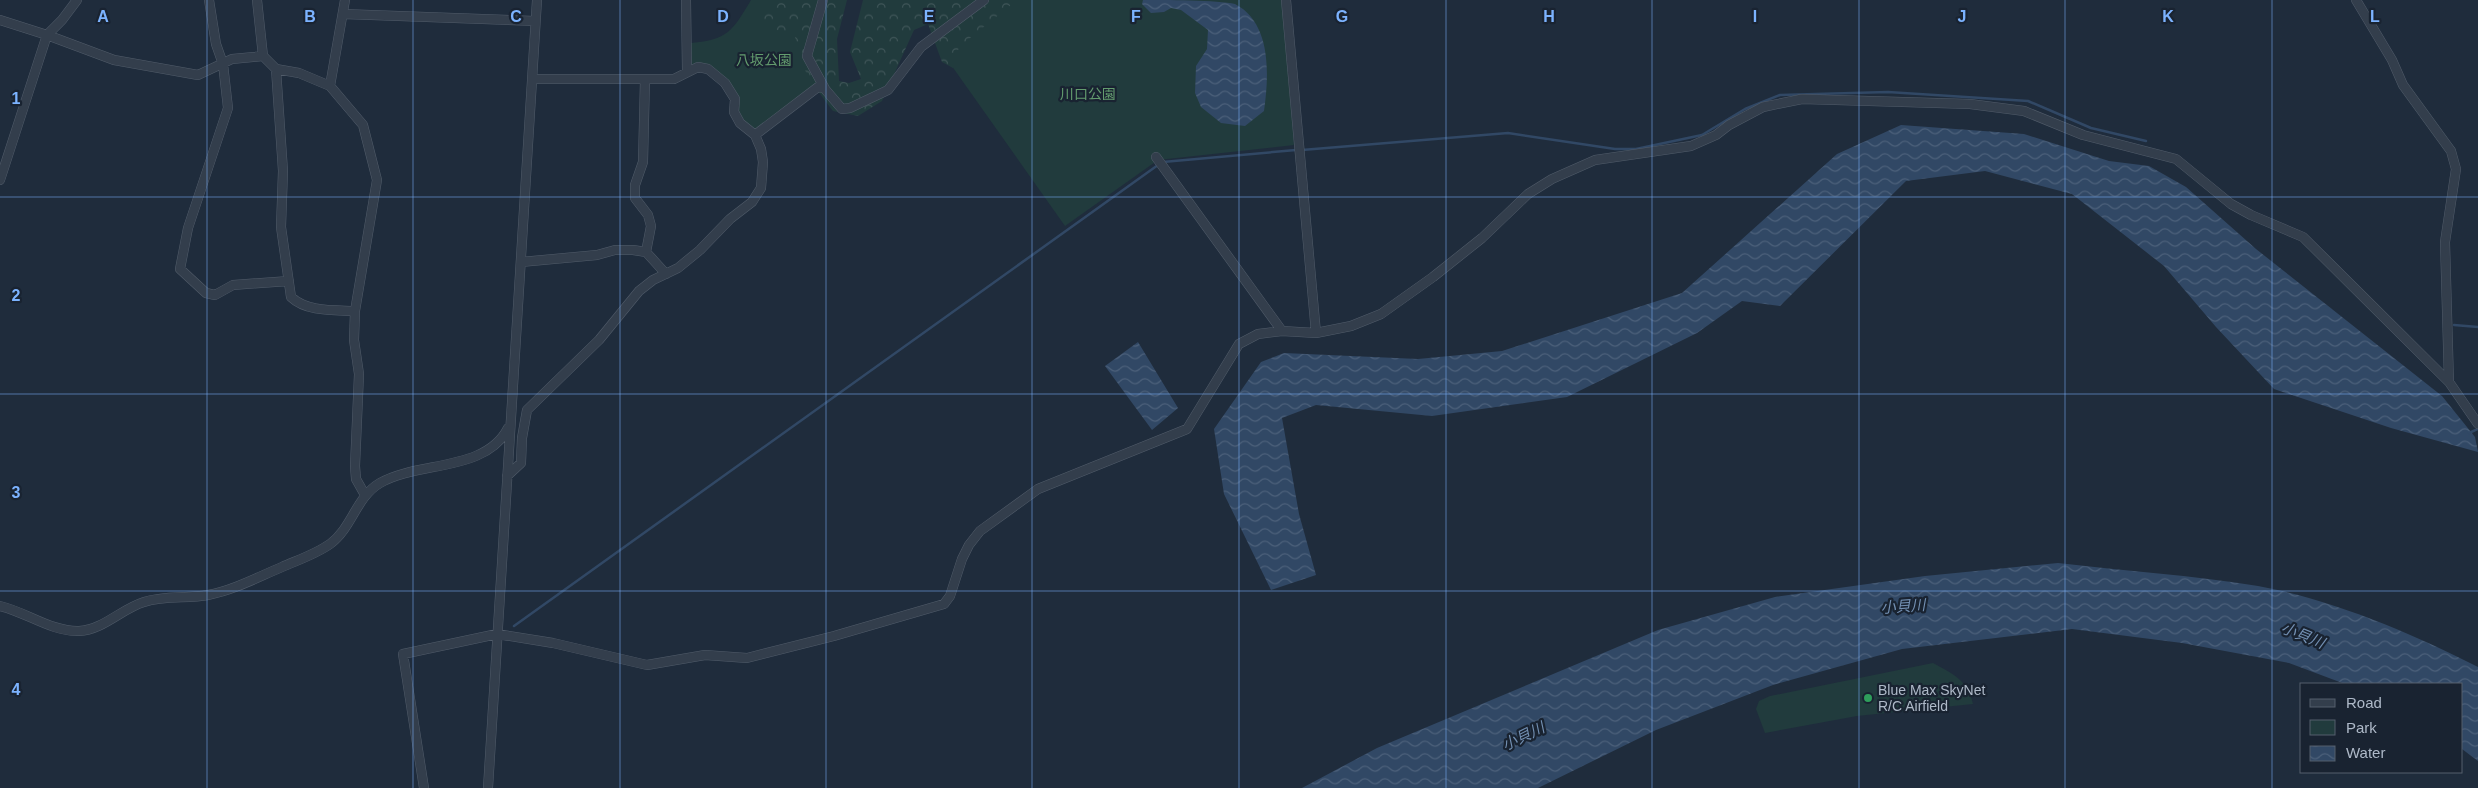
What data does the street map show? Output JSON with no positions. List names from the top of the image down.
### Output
{
  "water": ["小貝川"],
  "parks": ["八坂公園", "川口公園"],
  "places": ["Blue Max SkyNet R/C Airfield"],
  "legend": ["Road", "Park", "Water"],
  "grid": {
    "columns": [
      "A",
      "B",
      "C",
      "D",
      "E",
      "F",
      "G",
      "H",
      "I",
      "J",
      "K",
      "L"
    ],
    "rows": [
      "1",
      "2",
      "3",
      "4"
    ]
  }
}
